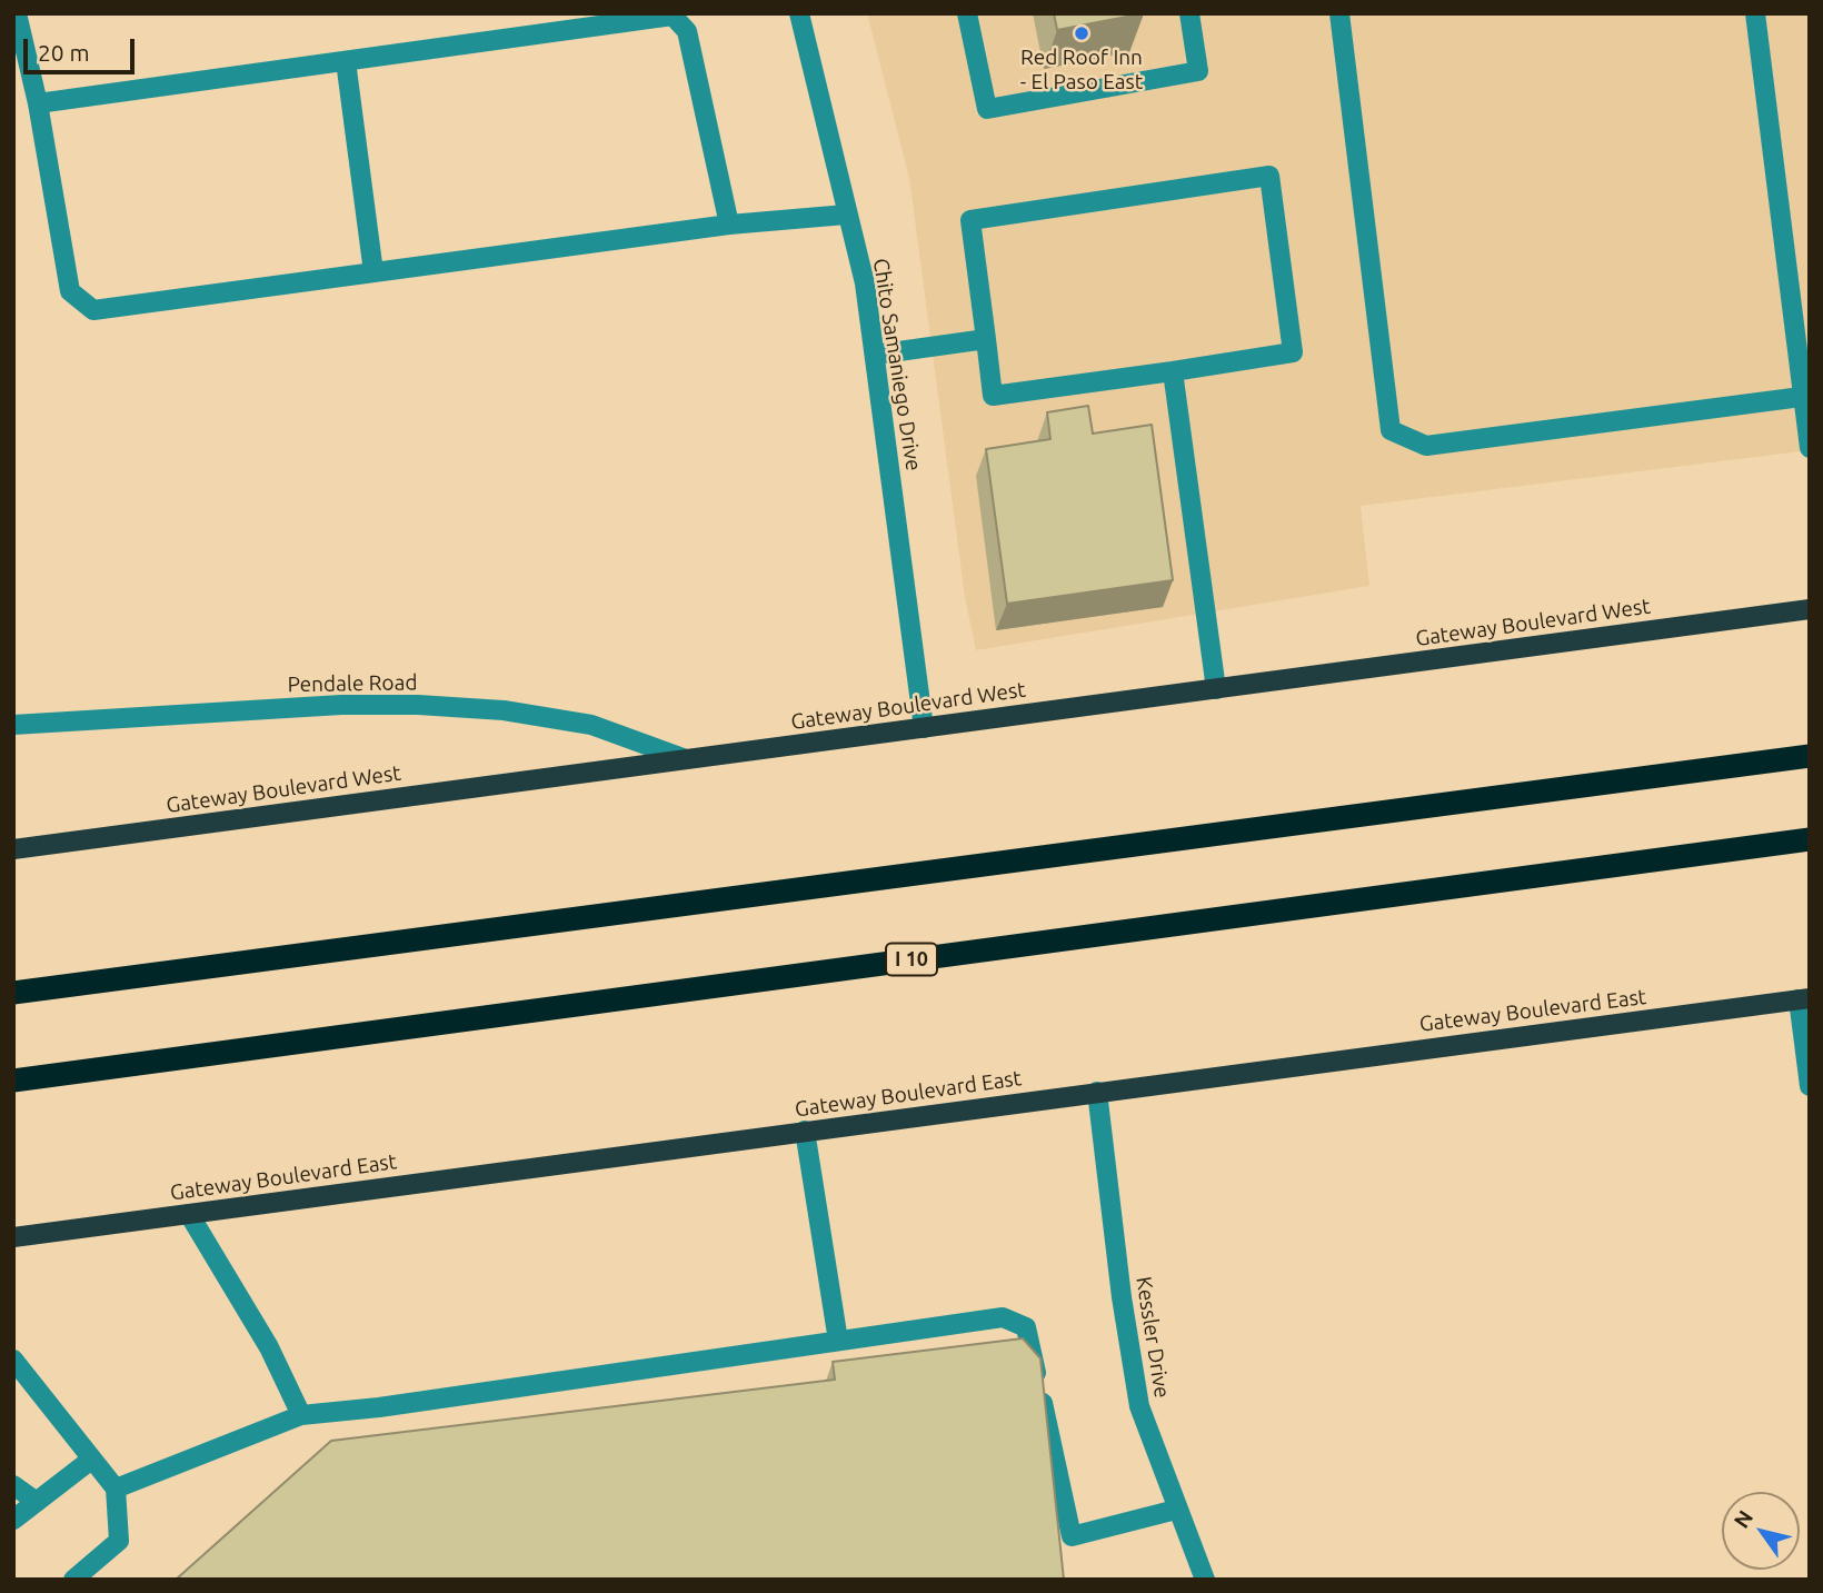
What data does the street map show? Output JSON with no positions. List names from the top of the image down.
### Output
{
  "streets": {
    "highway": ["I 10"],
    "main road": ["Gateway Boulevard West", "Gateway Boulevard East"],
    "street": ["Chito Samaniego Drive", "Pendale Road", "Kessler Drive"]
  },
  "crossings": [
    ["Chito Samaniego Drive", "Gateway Boulevard West"],
    ["Gateway Boulevard West", "Pendale Road"],
    ["Gateway Boulevard East", "Kessler Drive"]
  ],
  "places": ["Red Roof Inn - El Paso East"],
  "scale_bar": "20 m",
  "north": "top left"
}
